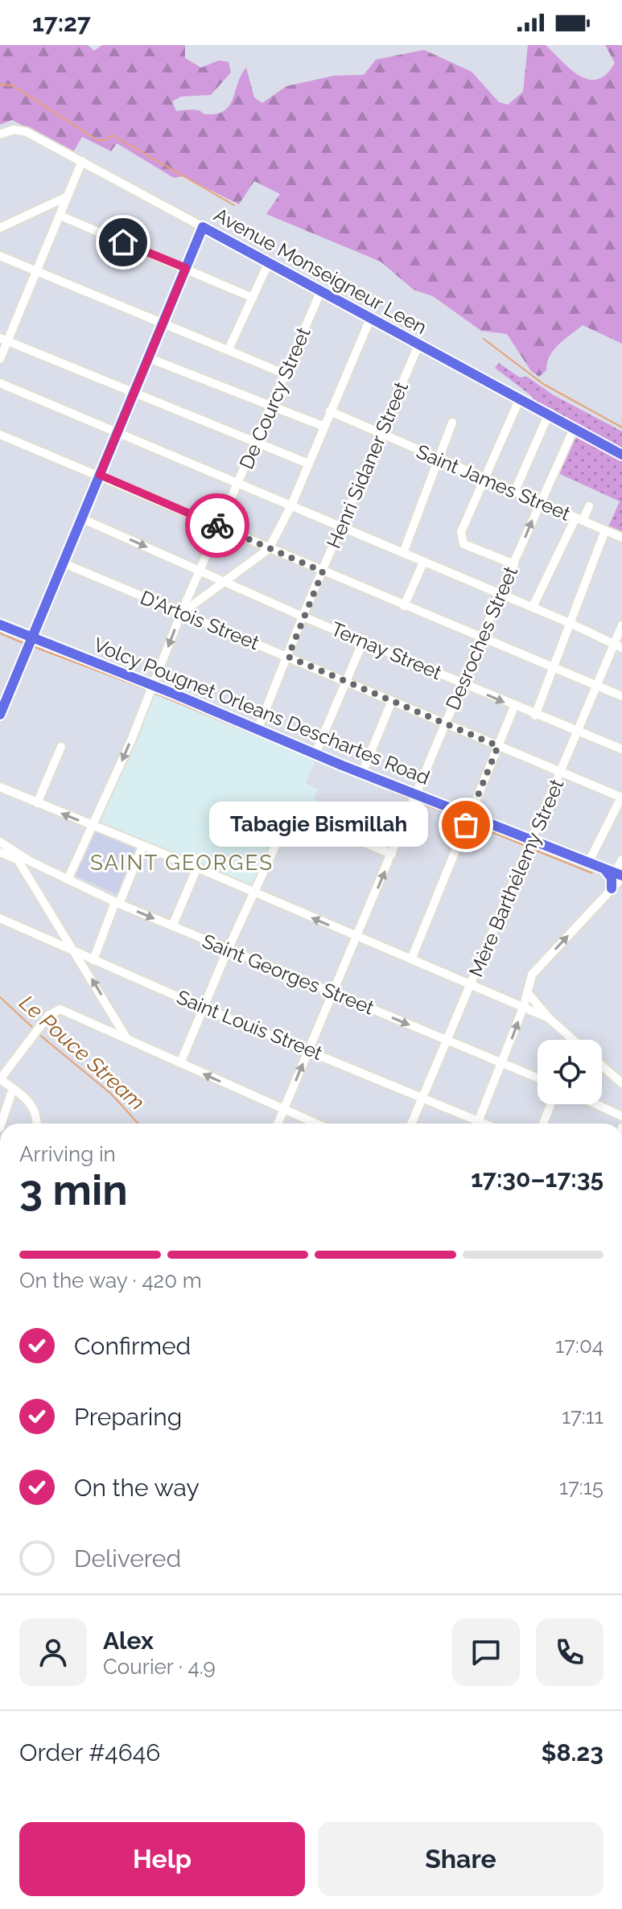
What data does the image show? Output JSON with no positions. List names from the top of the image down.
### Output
{
  "streets": {
    "main road": ["Avenue Monseigneur Leen", "Volcy Pougnet Orleans Deschartes Road"],
    "street": [
      "De Courcy Street",
      "Henri Sidaner Street",
      "Saint James Street",
      "D'Artois Street",
      "Desroches Street",
      "Ternay Street",
      "Mère Barthélemy Street",
      "Saint Georges Street",
      "Saint Louis Street"
    ]
  },
  "crossings": [
    ["Avenue Monseigneur Leen", "De Courcy Street"],
    ["Avenue Monseigneur Leen", "Henri Sidaner Street"],
    ["Avenue Monseigneur Leen", "Desroches Street"],
    ["De Courcy Street", "D'Artois Street"],
    ["De Courcy Street", "Ternay Street"],
    ["De Courcy Street", "Volcy Pougnet Orleans Deschartes Road"],
    ["De Courcy Street", "Saint Georges Street"],
    ["Henri Sidaner Street", "Saint James Street"],
    ["Henri Sidaner Street", "D'Artois Street"],
    ["Henri Sidaner Street", "Ternay Street"],
    ["Henri Sidaner Street", "Volcy Pougnet Orleans Deschartes Road"],
    ["Saint James Street", "Desroches Street"],
    ["D'Artois Street", "Desroches Street"],
    ["D'Artois Street", "Mère Barthélemy Street"],
    ["Desroches Street", "Ternay Street"],
    ["Desroches Street", "Volcy Pougnet Orleans Deschartes Road"],
    ["Desroches Street", "Saint Georges Street"],
    ["Desroches Street", "Saint Louis Street"],
    ["Ternay Street", "Mère Barthélemy Street"],
    ["Volcy Pougnet Orleans Deschartes Road", "Mère Barthélemy Street"],
    ["Mère Barthélemy Street", "Saint Georges Street"],
    ["Mère Barthélemy Street", "Saint Louis Street"]
  ],
  "one_way": ["De Courcy Street"],
  "districts": ["SAINT GEORGES"],
  "water": ["Le Pouce Stream"],
  "places": ["Tabagie Bismillah"],
  "page": {
    "status": "17:27",
    "bubble": "Tabagie Bismillah",
    "heading": ["3 min", "Arriving in", "17:30–17:35"],
    "panel": [
      "Alex",
      "Courier · 4.9",
      "Order #4646",
      "$8.23"
    ],
    "bar": "On the way · 420 m",
    "list": [
      ["Confirmed", "17:04"],
      ["Preparing", "17:11"],
      ["On the way", "17:15"],
      "Delivered"
    ],
    "buttons": ["Help", "Share"]
  }
}
